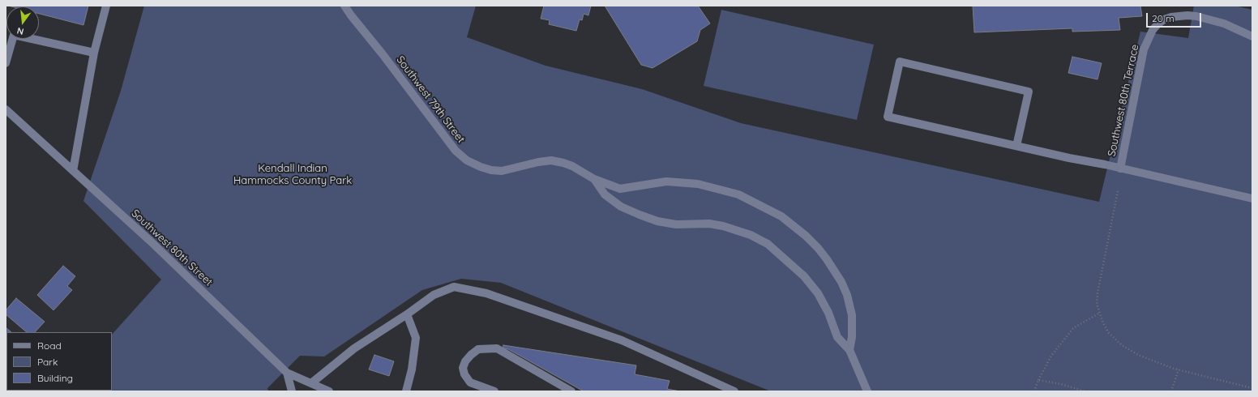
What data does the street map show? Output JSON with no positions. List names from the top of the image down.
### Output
{
  "streets": {
    "street": ["Southwest 79th Street", "Southwest 80th Terrace", "Southwest 80th Street"]
  },
  "parks": ["Kendall Indian Hammocks County Park"],
  "legend": ["Road", "Park", "Building"],
  "scale_bar": "20 m",
  "north": "bottom"
}
